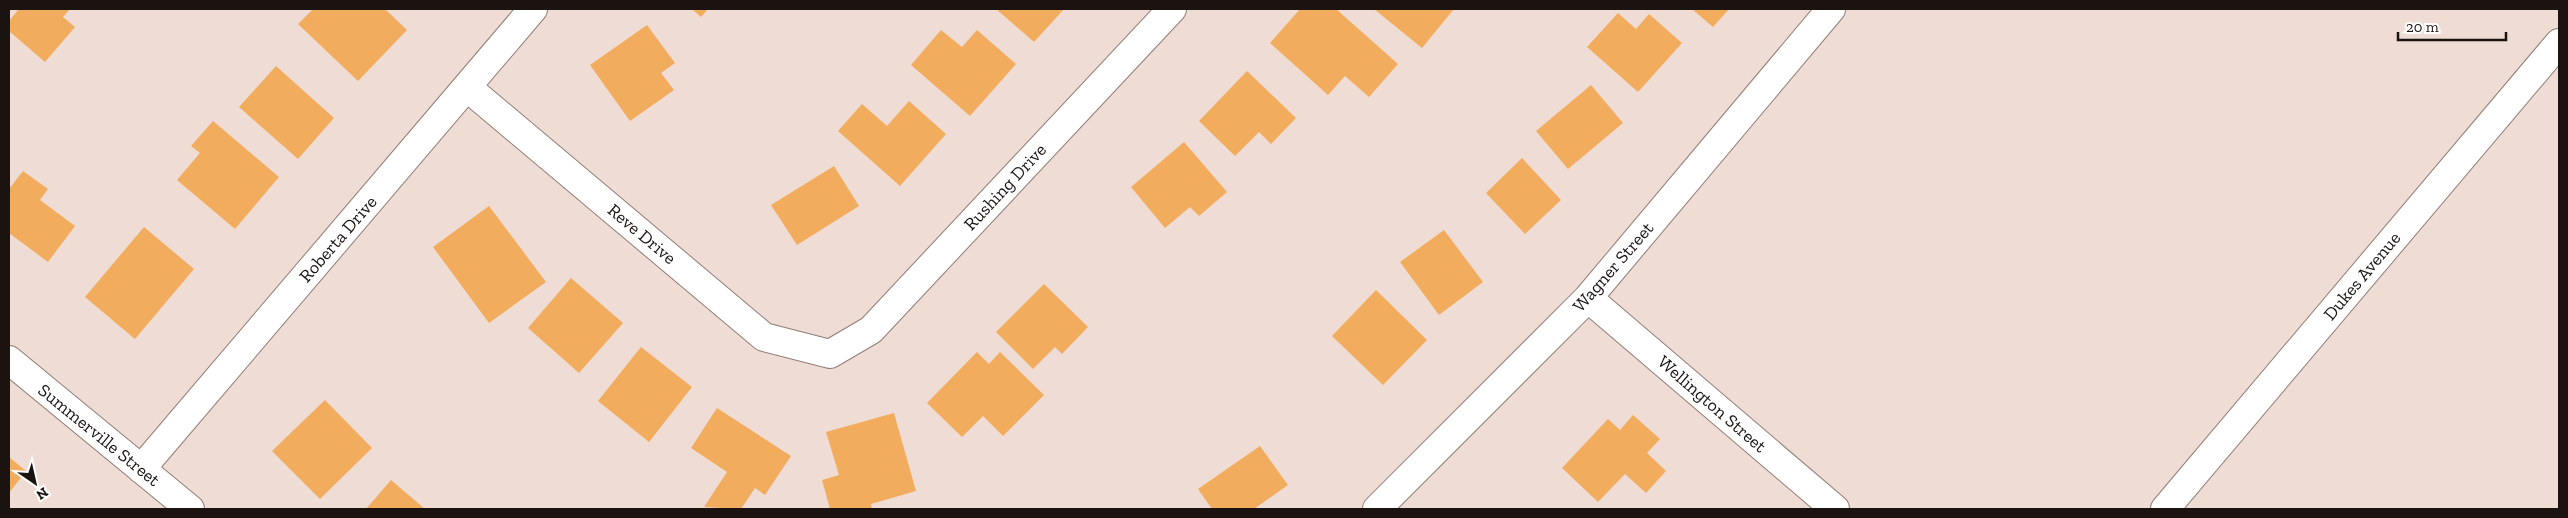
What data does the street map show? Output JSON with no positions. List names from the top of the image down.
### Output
{
  "streets": {
    "street": [
      "Rushing Drive",
      "Reve Drive",
      "Roberta Drive",
      "Wagner Street",
      "Dukes Avenue",
      "Wellington Street",
      "Summerville Street"
    ]
  },
  "crossings": [
    ["Rushing Drive", "Reve Drive"],
    ["Reve Drive", "Roberta Drive"],
    ["Roberta Drive", "Summerville Street"],
    ["Wagner Street", "Wellington Street"]
  ],
  "scale_bar": "20 m",
  "north": "bottom right"
}
